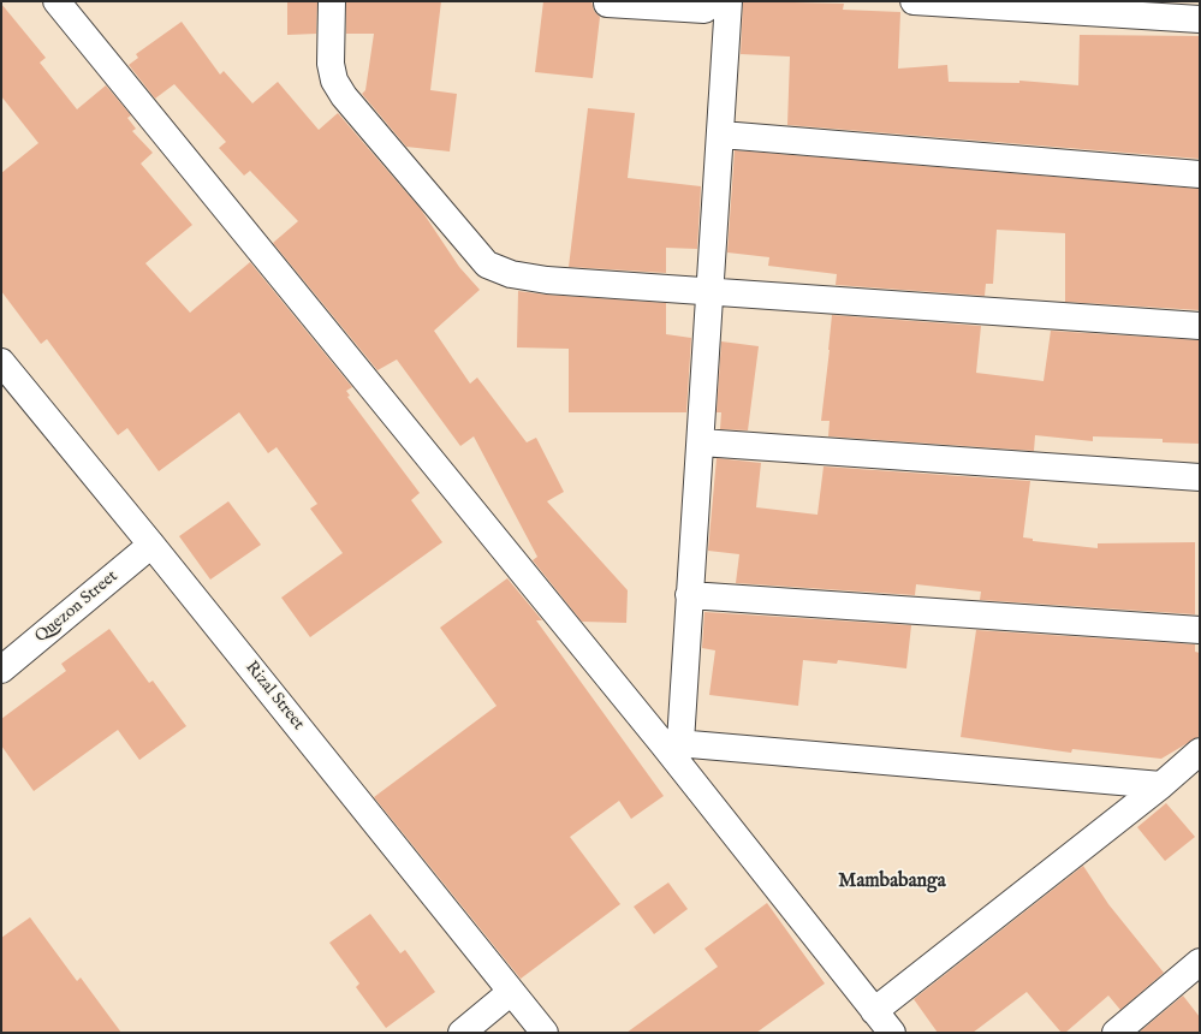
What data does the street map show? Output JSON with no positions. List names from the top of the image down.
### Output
{
  "streets": {
    "street": ["Quezon Street", "Rizal Street"]
  },
  "crossings": [
    ["Quezon Street", "Rizal Street"]
  ],
  "districts": ["Mambabanga"]
}
